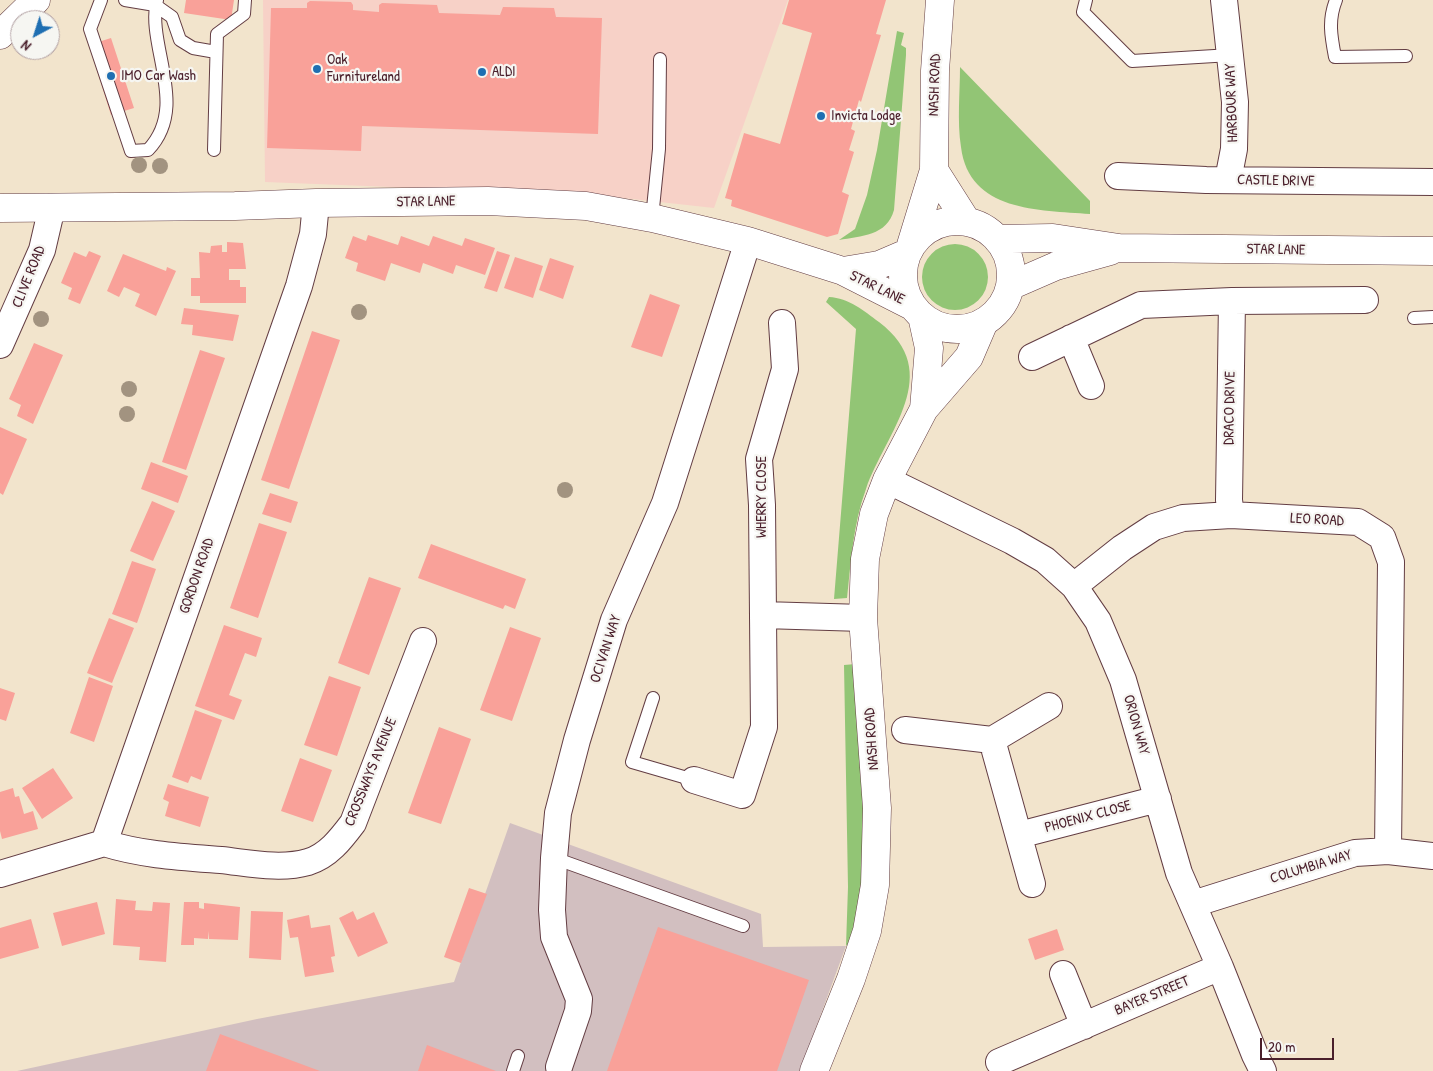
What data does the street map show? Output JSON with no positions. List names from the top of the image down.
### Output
{
  "streets": {
    "street": [
      "NASH ROAD",
      "HARBOUR WAY",
      "CASTLE DRIVE",
      "STAR LANE",
      "CLIVE ROAD",
      "DRACO DRIVE",
      "WHERRY CLOSE",
      "LEO ROAD",
      "GORDON ROAD",
      "OCIVAN WAY",
      "ORION WAY",
      "CROSSWAYS AVENUE",
      "PHOENIX CLOSE",
      "COLUMBIA WAY",
      "BAYER STREET"
    ]
  },
  "crossings": [
    ["NASH ROAD", "STAR LANE"],
    ["NASH ROAD", "ORION WAY"],
    ["HARBOUR WAY", "CASTLE DRIVE"],
    ["STAR LANE", "CLIVE ROAD"],
    ["STAR LANE", "GORDON ROAD"],
    ["STAR LANE", "OCIVAN WAY"],
    ["DRACO DRIVE", "LEO ROAD"],
    ["LEO ROAD", "ORION WAY"],
    ["LEO ROAD", "COLUMBIA WAY"],
    ["GORDON ROAD", "CROSSWAYS AVENUE"],
    ["ORION WAY", "PHOENIX CLOSE"],
    ["ORION WAY", "COLUMBIA WAY"],
    ["ORION WAY", "BAYER STREET"]
  ],
  "places": [
    "Oak Furnitureland",
    "ALDI",
    "IMO Car Wash",
    "Invicta Lodge"
  ],
  "scale_bar": "20 m",
  "north": "bottom left"
}
